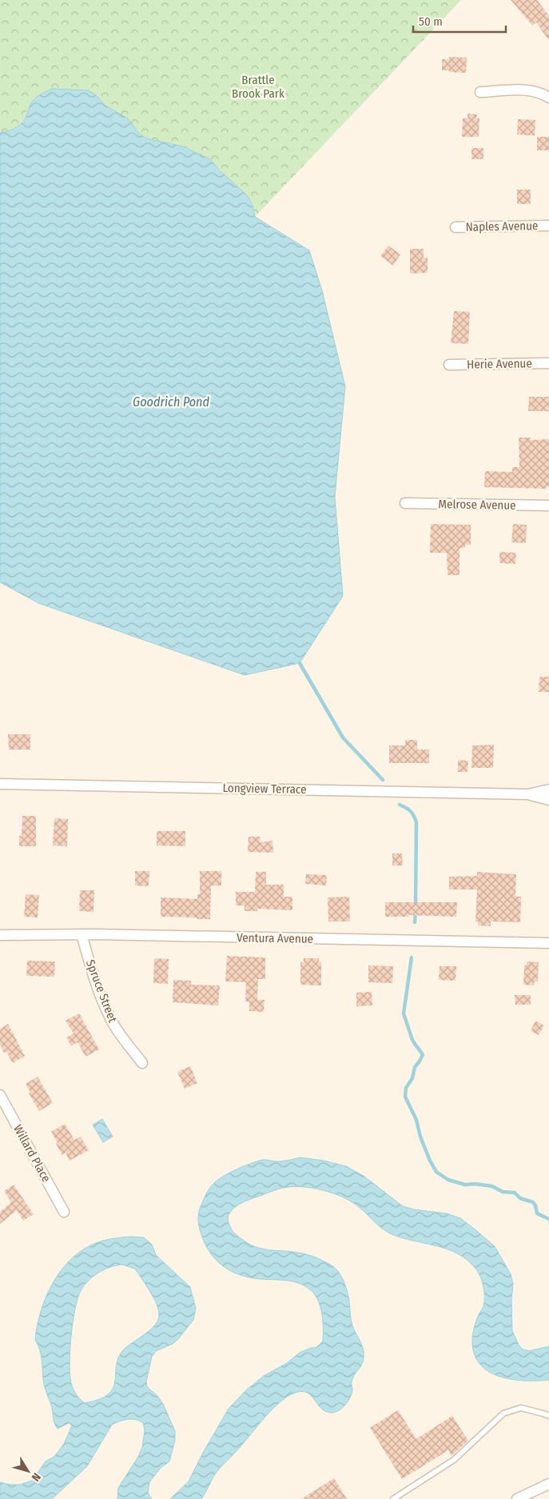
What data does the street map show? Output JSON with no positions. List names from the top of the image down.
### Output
{
  "streets": {
    "street": [
      "Naples Avenue",
      "Herie Avenue",
      "Melrose Avenue",
      "Longview Terrace",
      "Ventura Avenue",
      "Spruce Street",
      "Willard Place"
    ]
  },
  "crossings": [
    ["Ventura Avenue", "Spruce Street"]
  ],
  "water": ["Goodrich Pond"],
  "parks": ["Brattle Brook Park"],
  "scale_bar": "50 m",
  "north": "bottom right"
}
